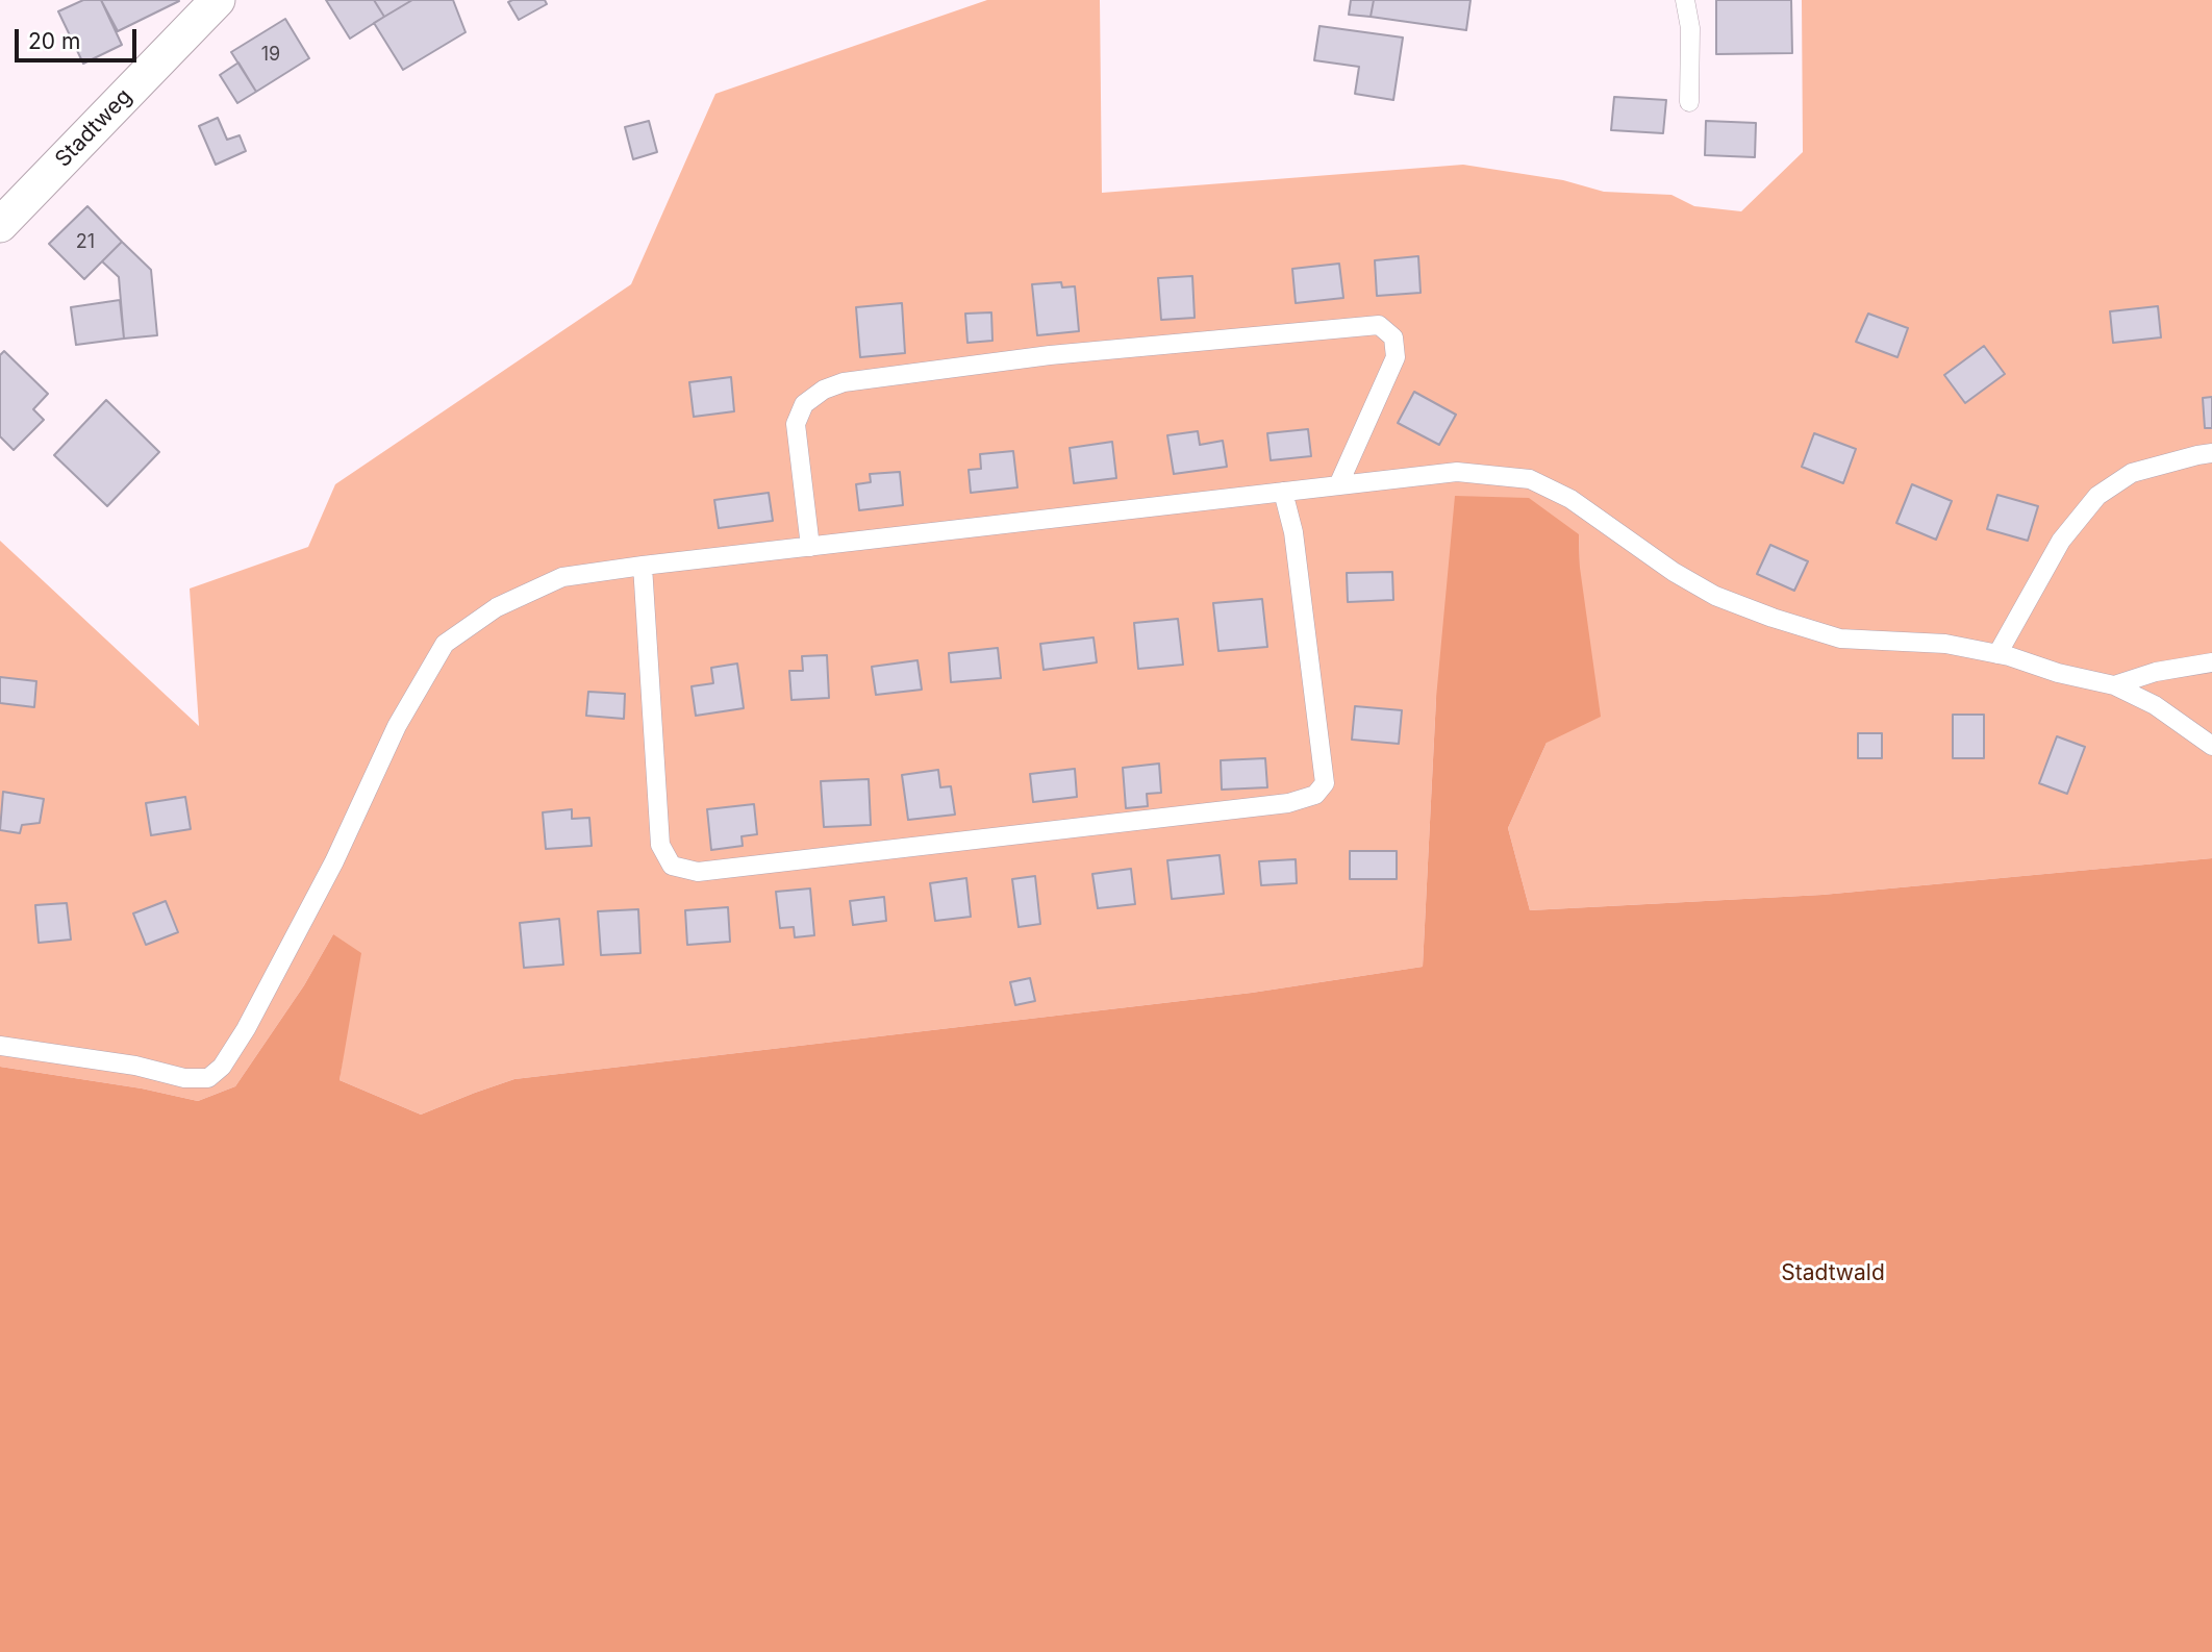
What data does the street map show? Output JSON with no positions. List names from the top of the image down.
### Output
{
  "streets": {
    "street": ["Stadtweg"]
  },
  "parks": ["Stadtwald"],
  "house_numbers": ["19", "21"],
  "scale_bar": "20 m"
}
